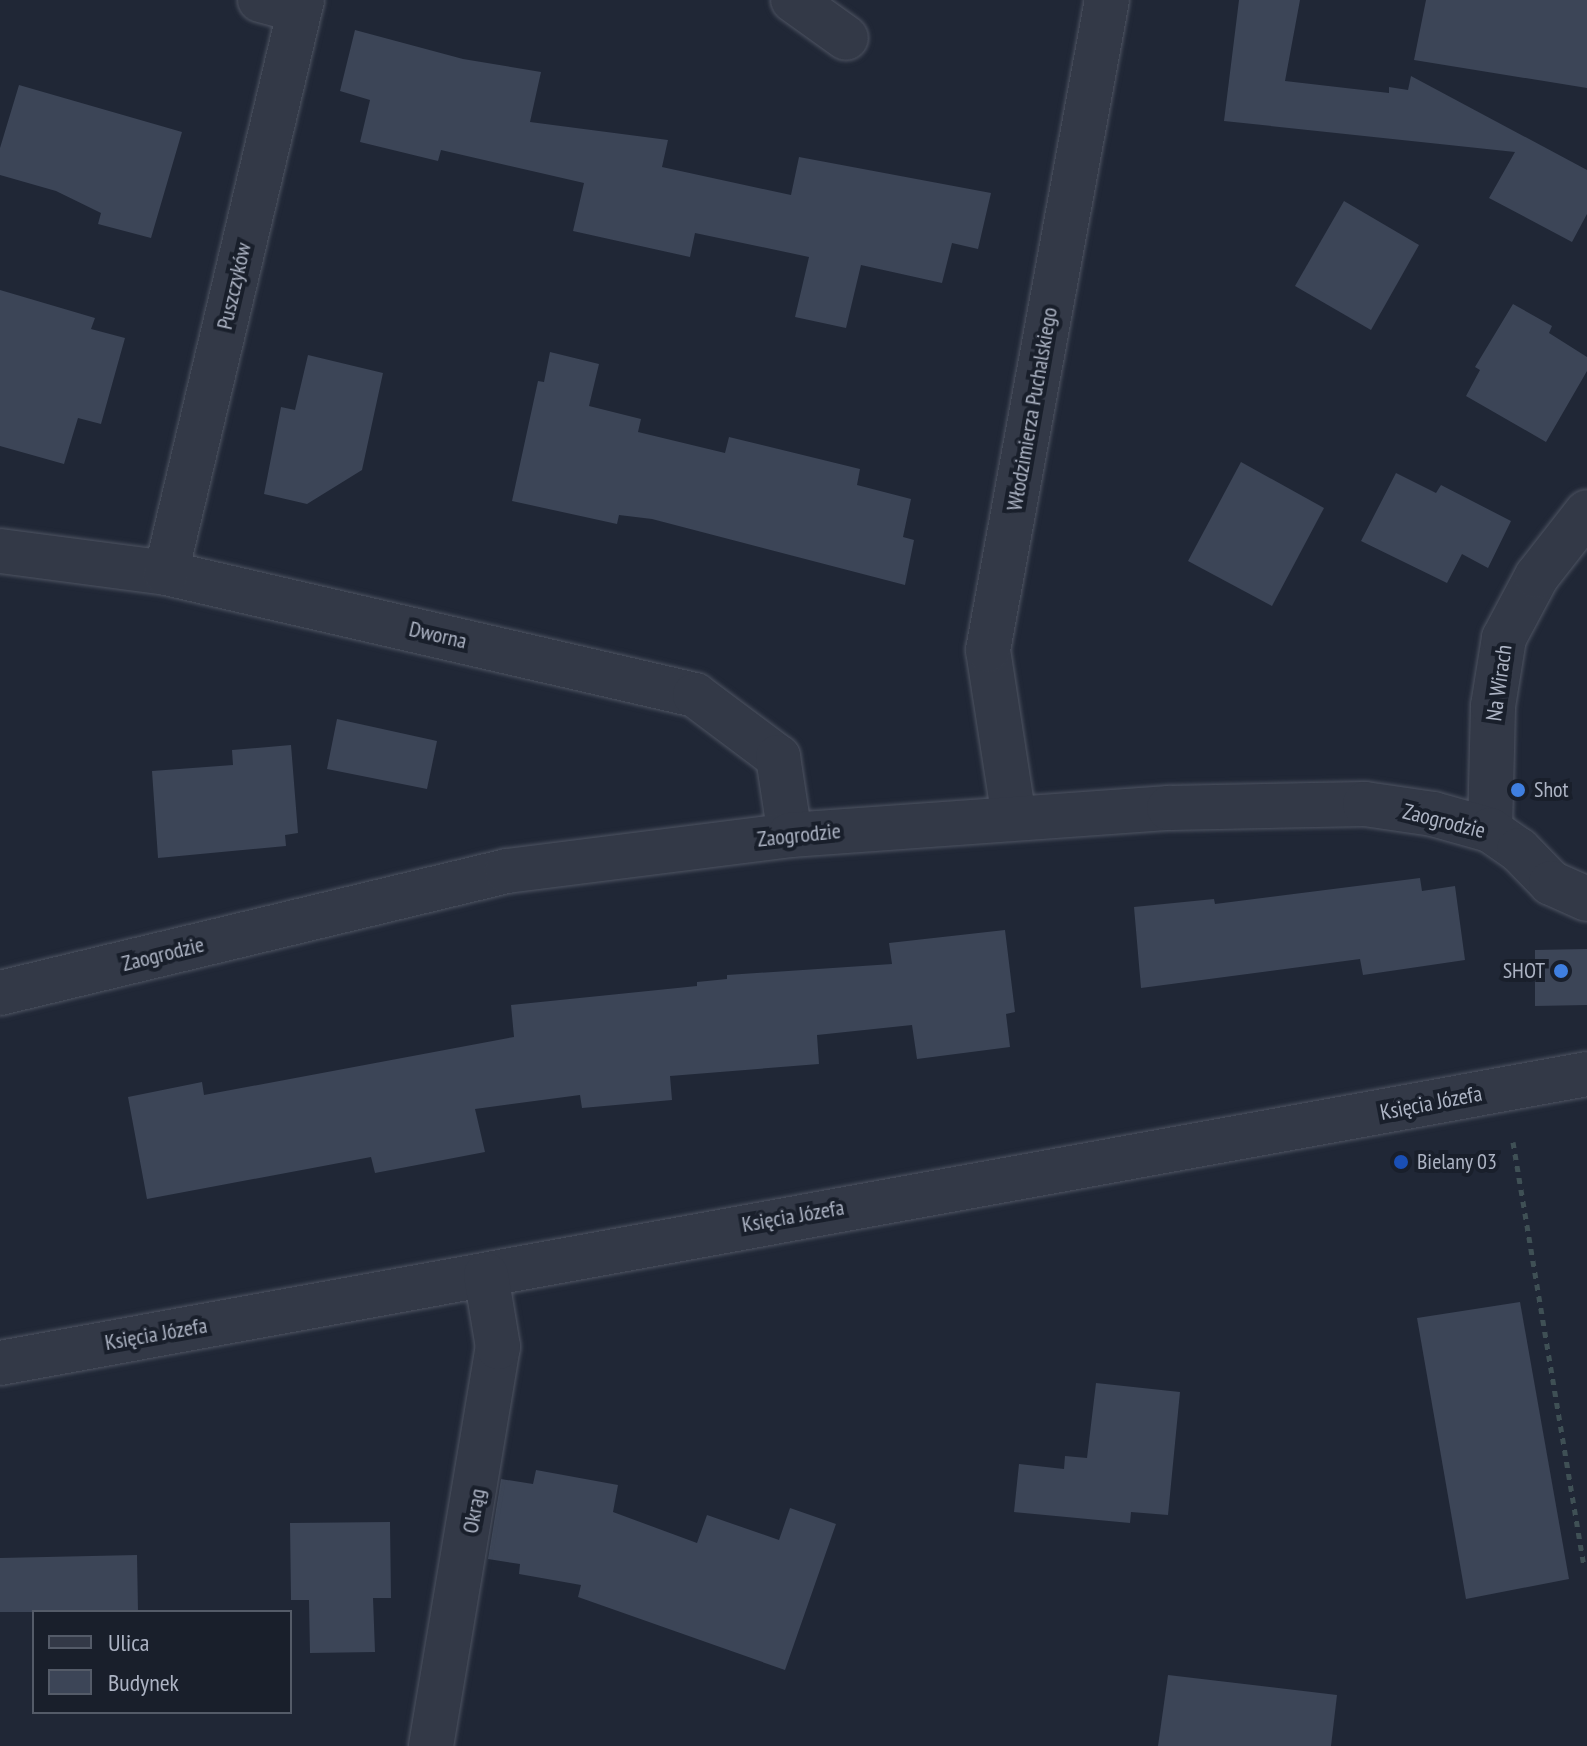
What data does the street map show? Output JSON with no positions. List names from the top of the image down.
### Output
{
  "streets": {
    "street": [
      "Puszczyków",
      "Włodzimierza Puchalskiego",
      "Dworna",
      "Na Wirach",
      "Zaogrodzie",
      "Księcia Józefa",
      "Okrąg"
    ]
  },
  "crossings": [
    ["Puszczyków", "Dworna"],
    ["Włodzimierza Puchalskiego", "Zaogrodzie"],
    ["Dworna", "Zaogrodzie"],
    ["Na Wirach", "Zaogrodzie"],
    ["Księcia Józefa", "Okrąg"]
  ],
  "places": ["Shot", "SHOT", "Bielany 03"],
  "legend": ["Ulica", "Budynek"]
}
